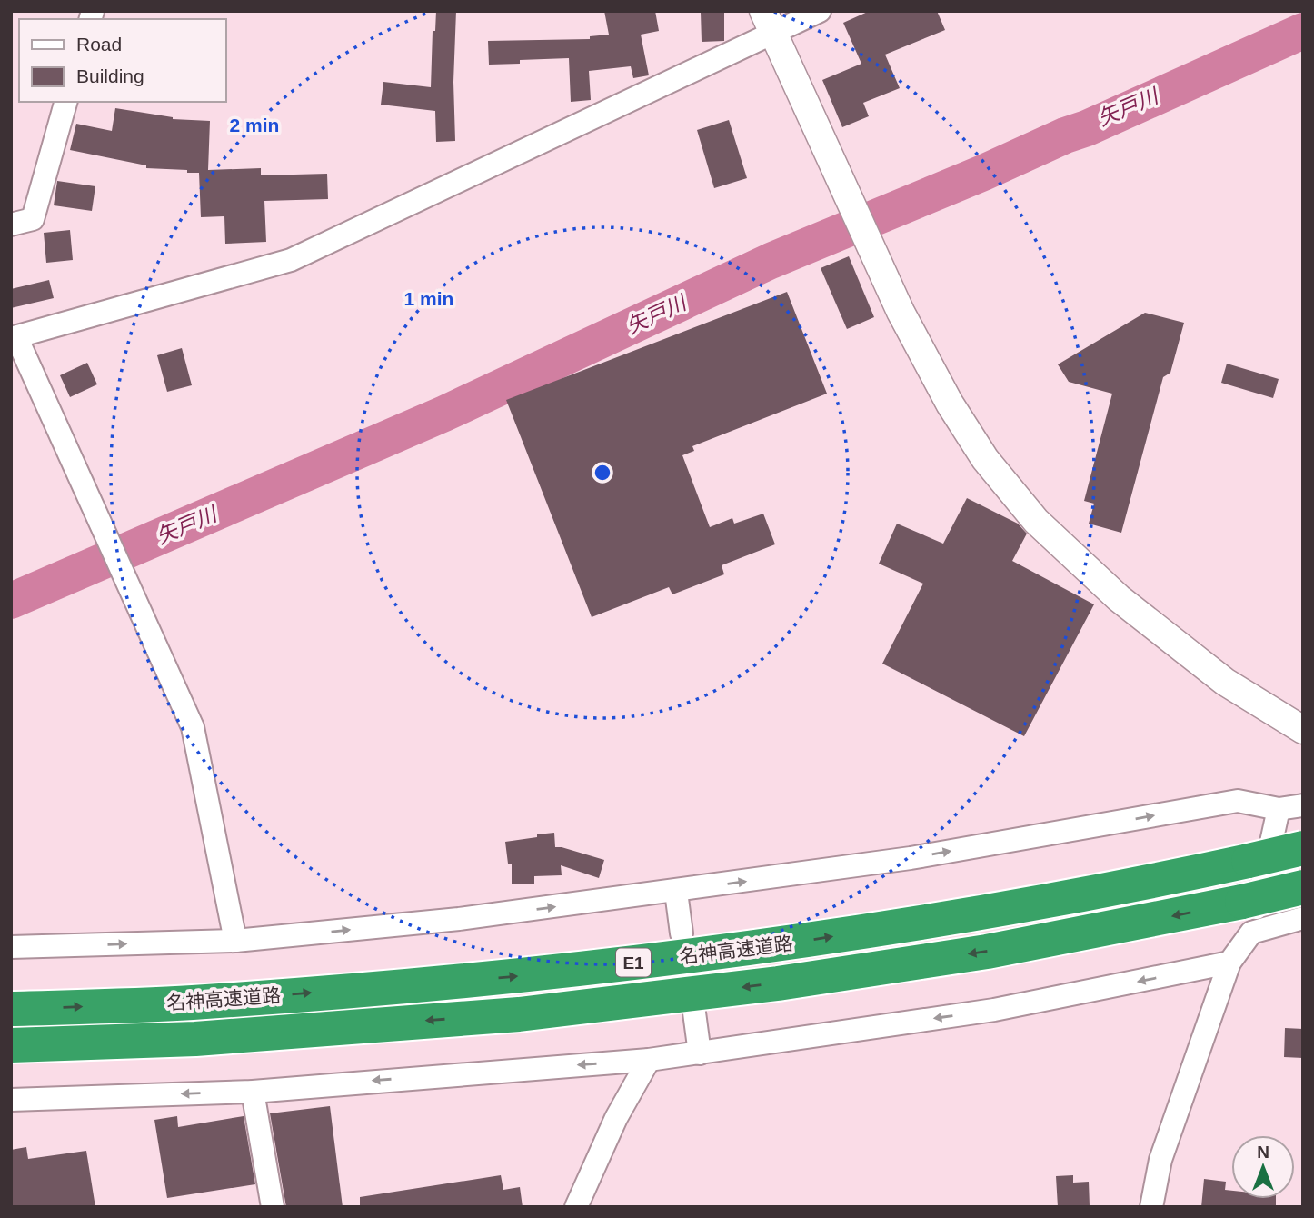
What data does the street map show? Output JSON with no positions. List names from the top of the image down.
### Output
{
  "streets": {
    "highway": ["名神高速道路", "E1"]
  },
  "water": ["矢戸川"],
  "legend": ["Road", "Building"],
  "north": "top",
  "rings": ["2 min", "1 min"]
}
